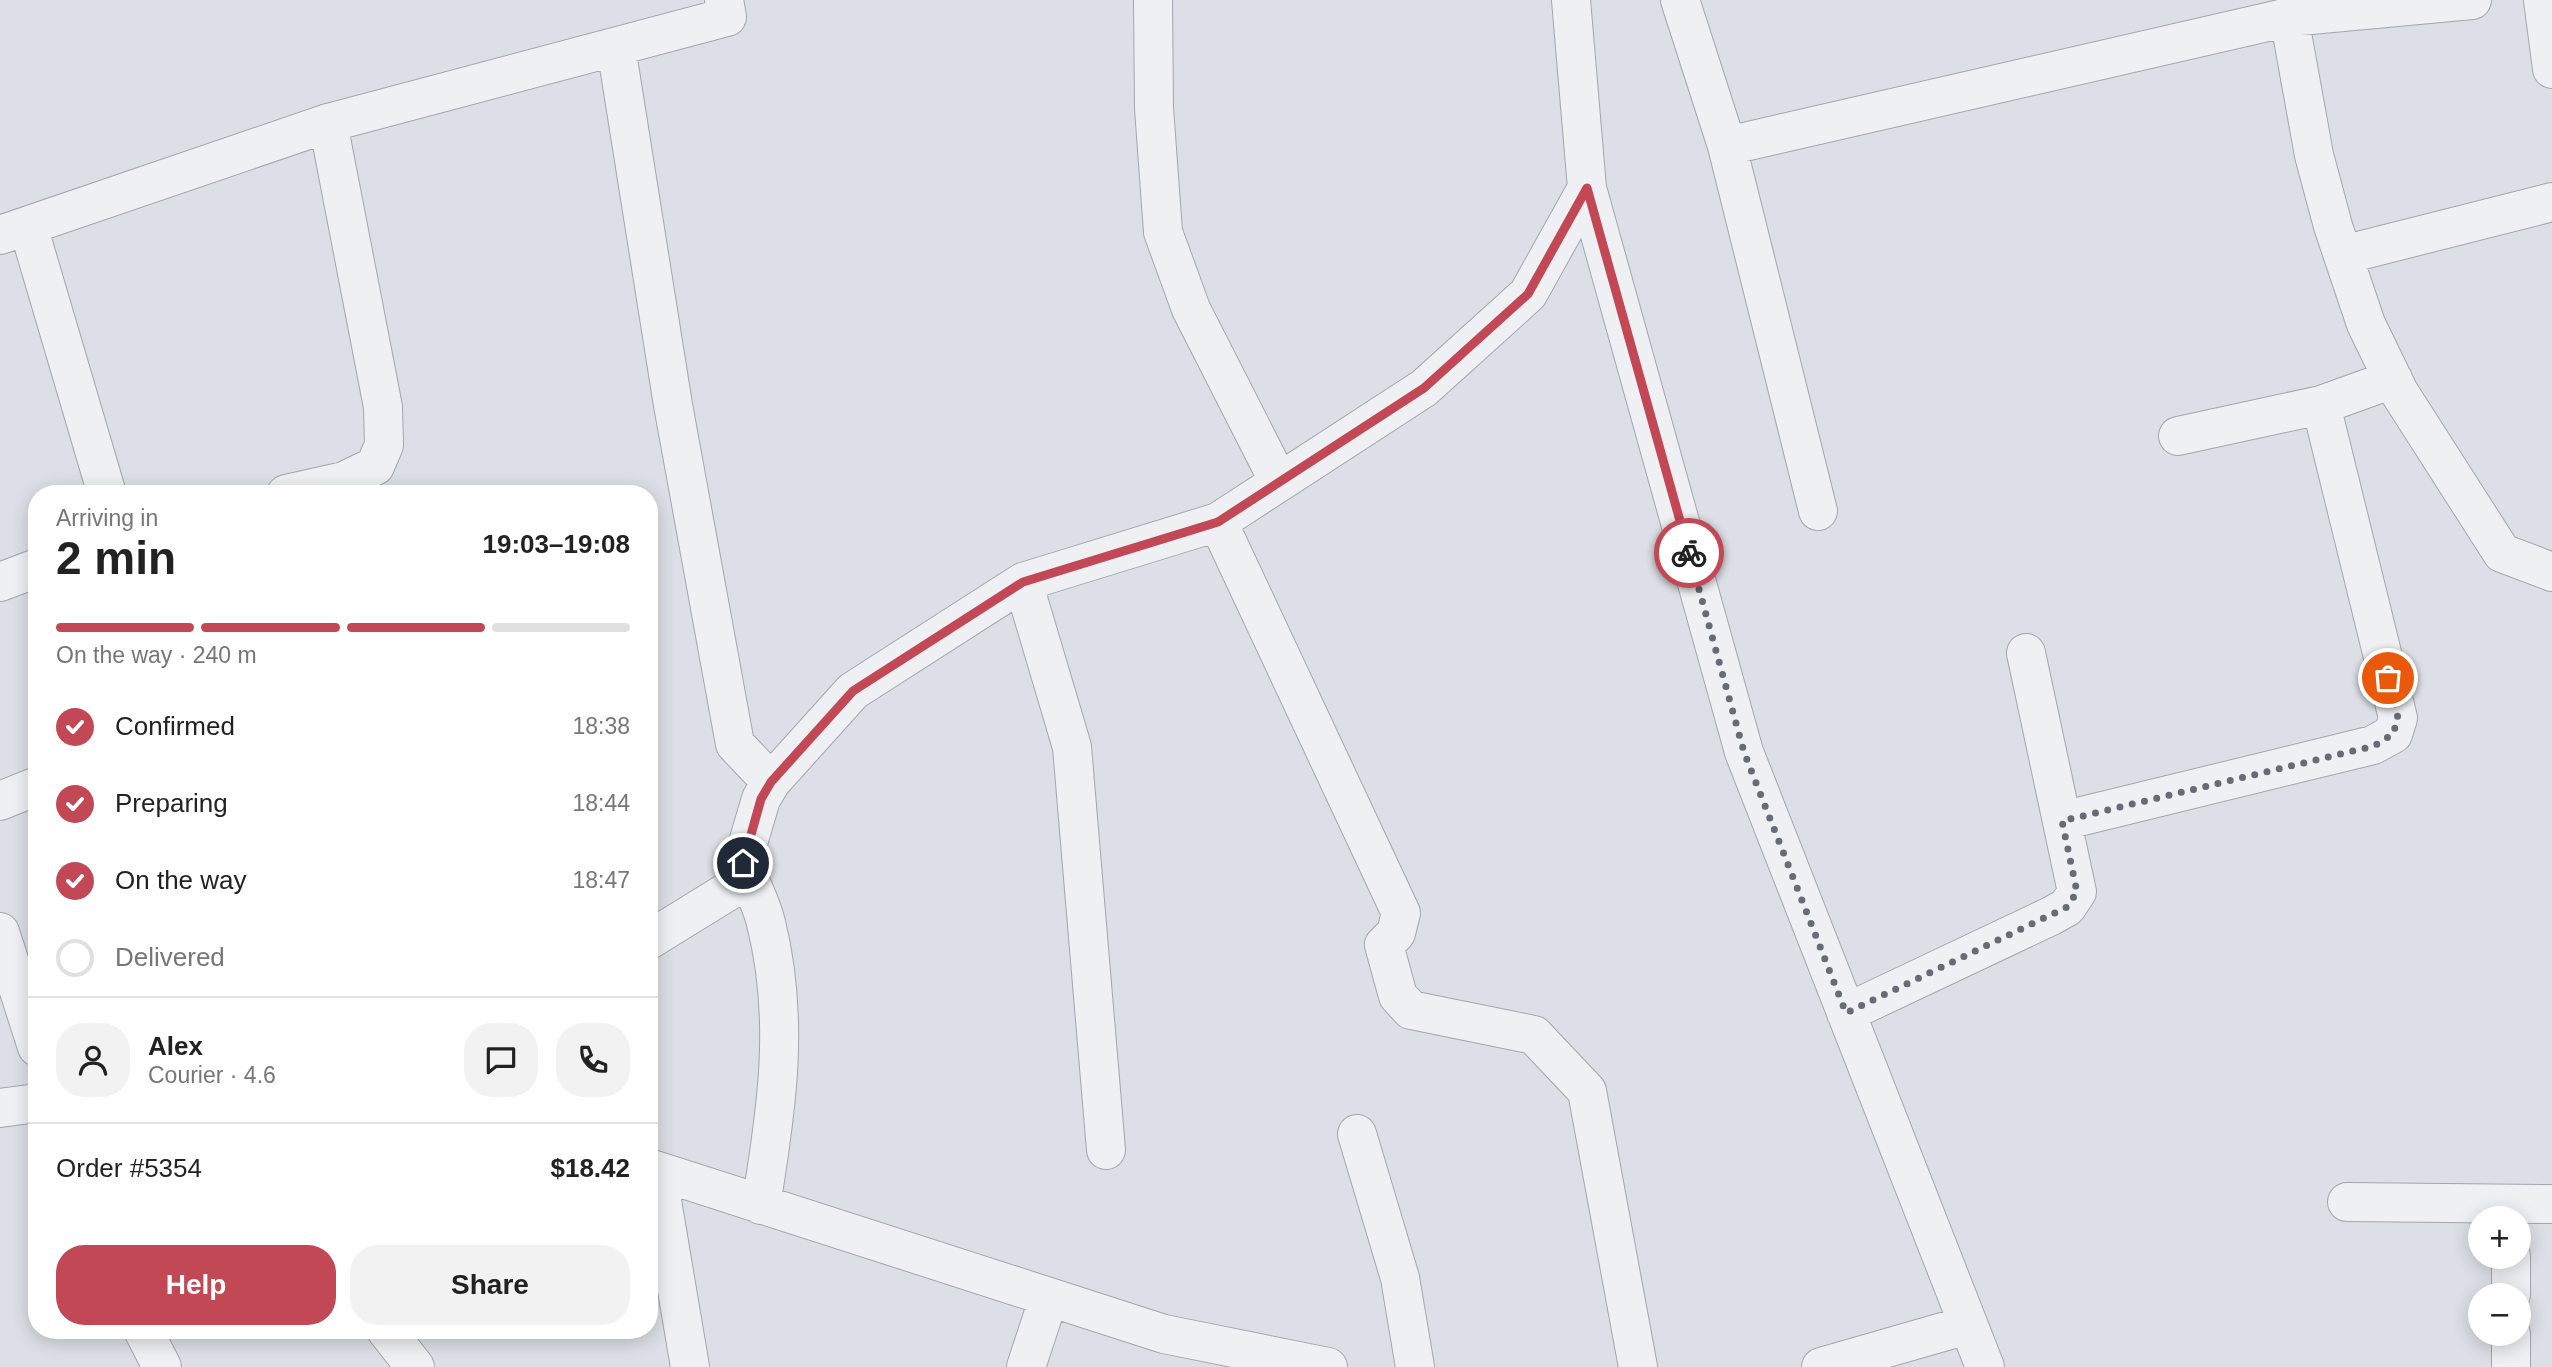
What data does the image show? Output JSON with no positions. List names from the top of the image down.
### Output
{
  "page": {
    "heading": ["2 min", "Arriving in", "19:03–19:08"],
    "panel": [
      "Alex",
      "Courier · 4.6",
      "Order #5354",
      "$18.42"
    ],
    "bar": "On the way · 240 m",
    "list": [
      ["Confirmed", "18:38"],
      ["Preparing", "18:44"],
      ["On the way", "18:47"],
      "Delivered"
    ],
    "map_buttons": ["+", "−"],
    "buttons": ["Help", "Share"]
  }
}
